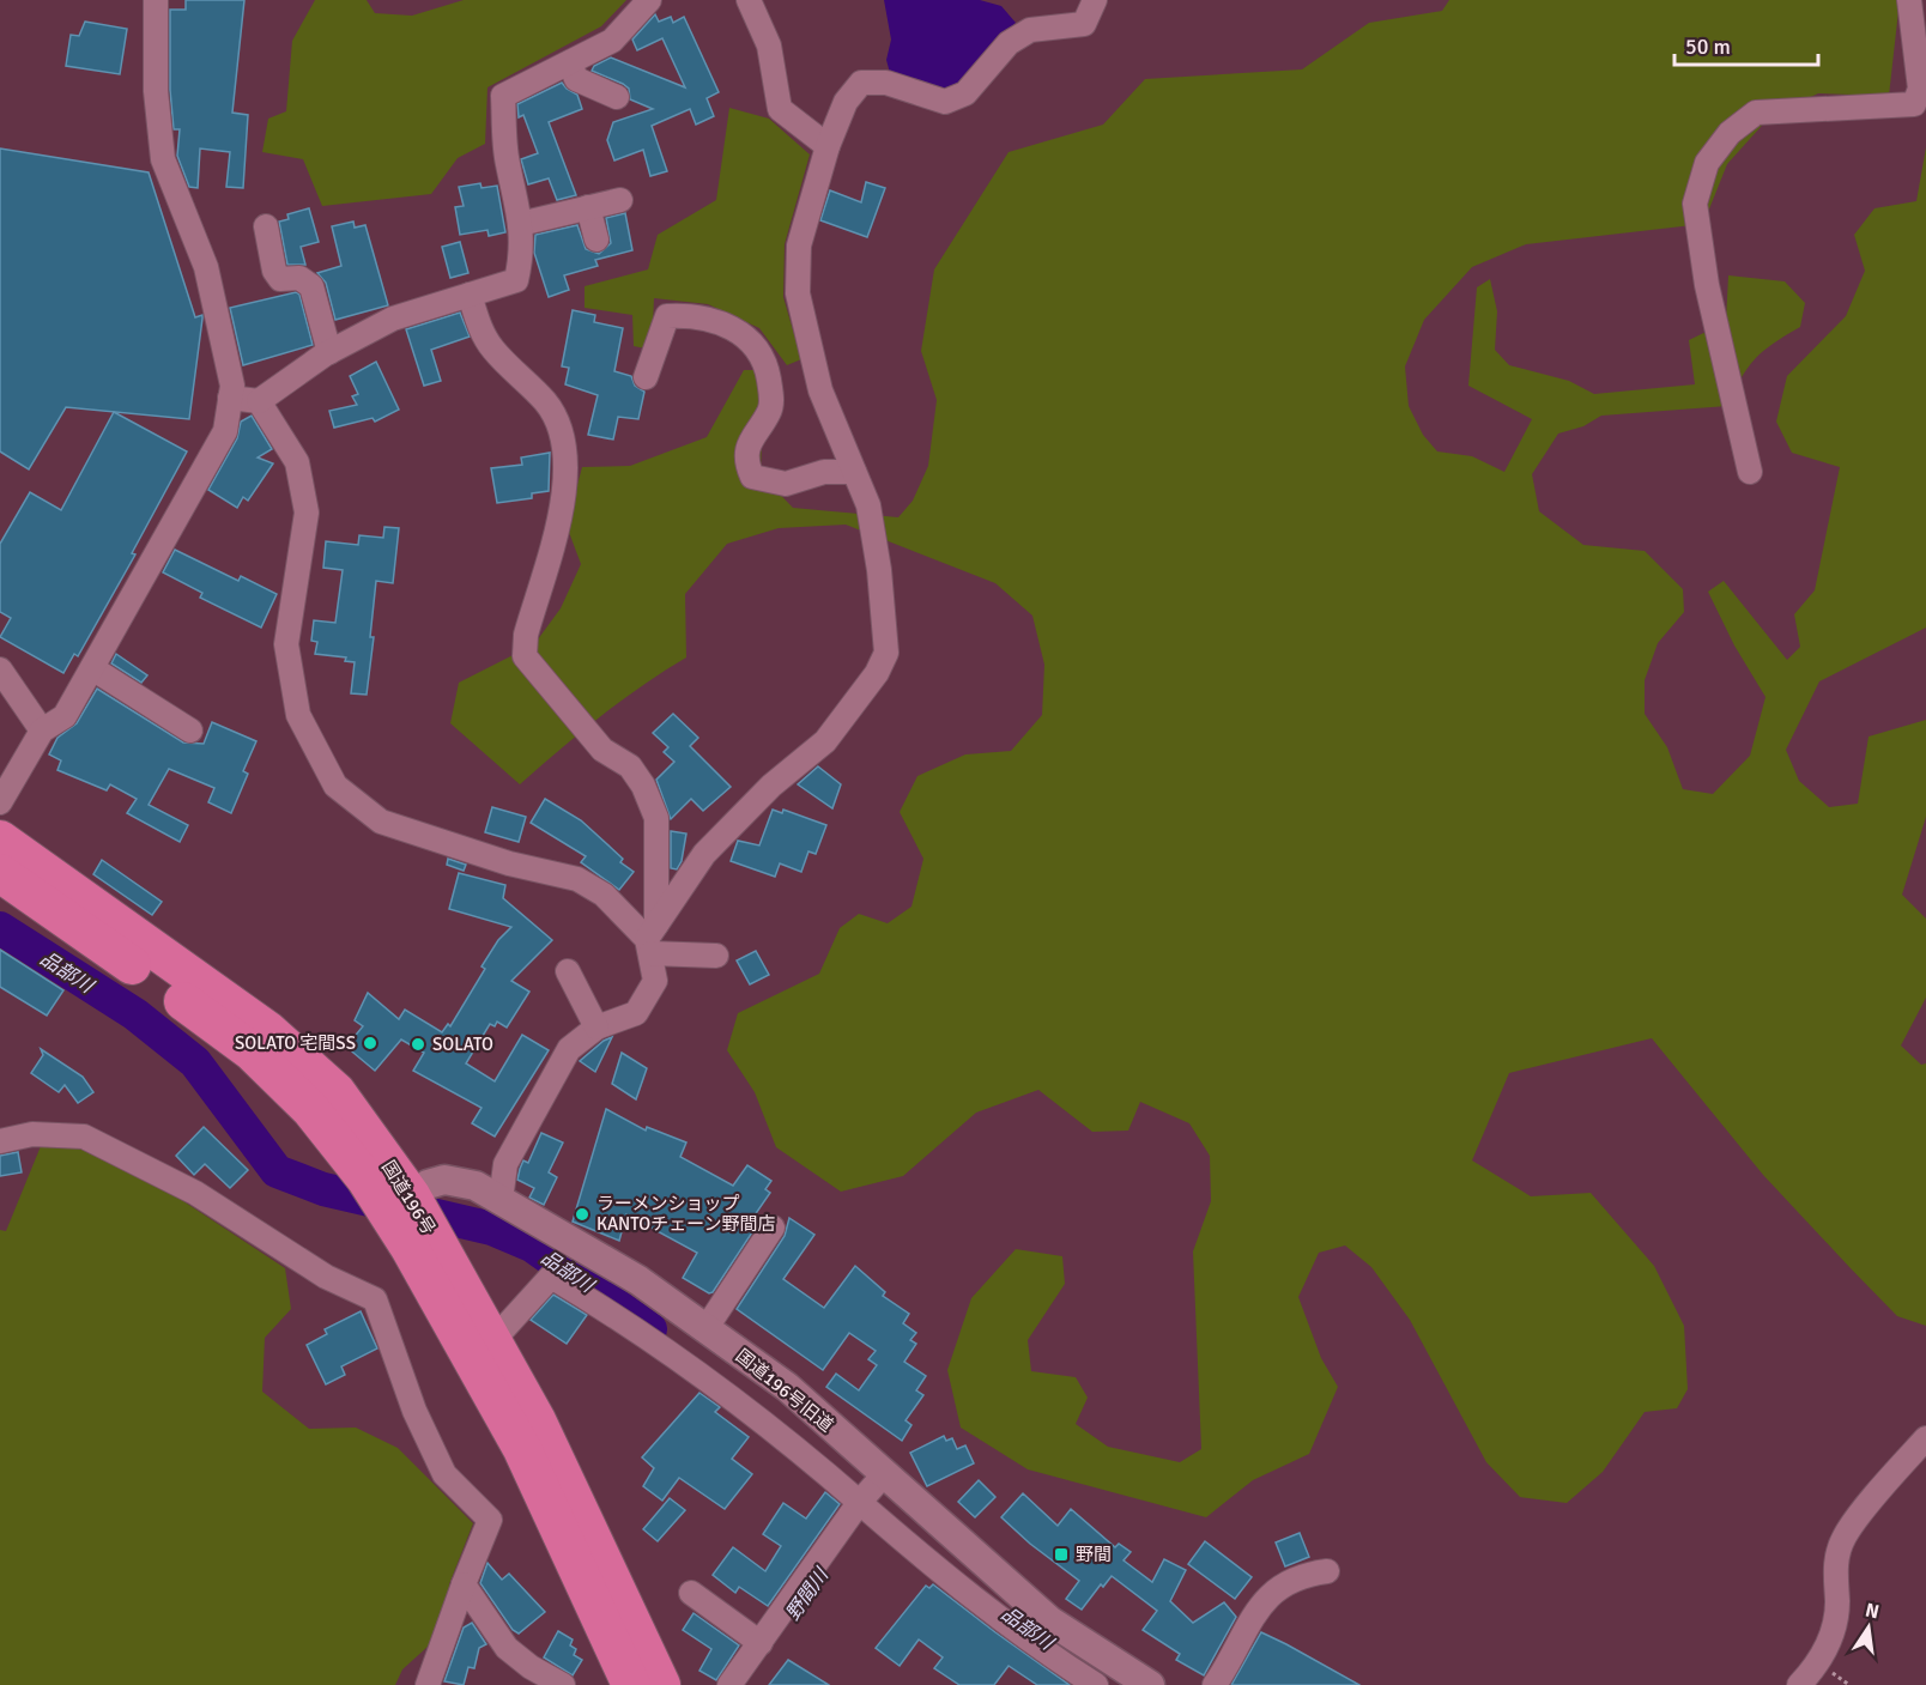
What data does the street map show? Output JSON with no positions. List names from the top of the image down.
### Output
{
  "streets": {
    "highway": ["国道196号"],
    "street": ["国道196号旧道"]
  },
  "crossings": [
    ["国道196号", "国道196号旧道"]
  ],
  "water": ["品部川", "野間川"],
  "places": {
    "other": ["SOLATO 宅間SS", "SOLATO", "ラーメンショップ KANTOチェーン野間店"],
    "transit": ["野間"]
  },
  "scale_bar": "50 m",
  "north": "top"
}
